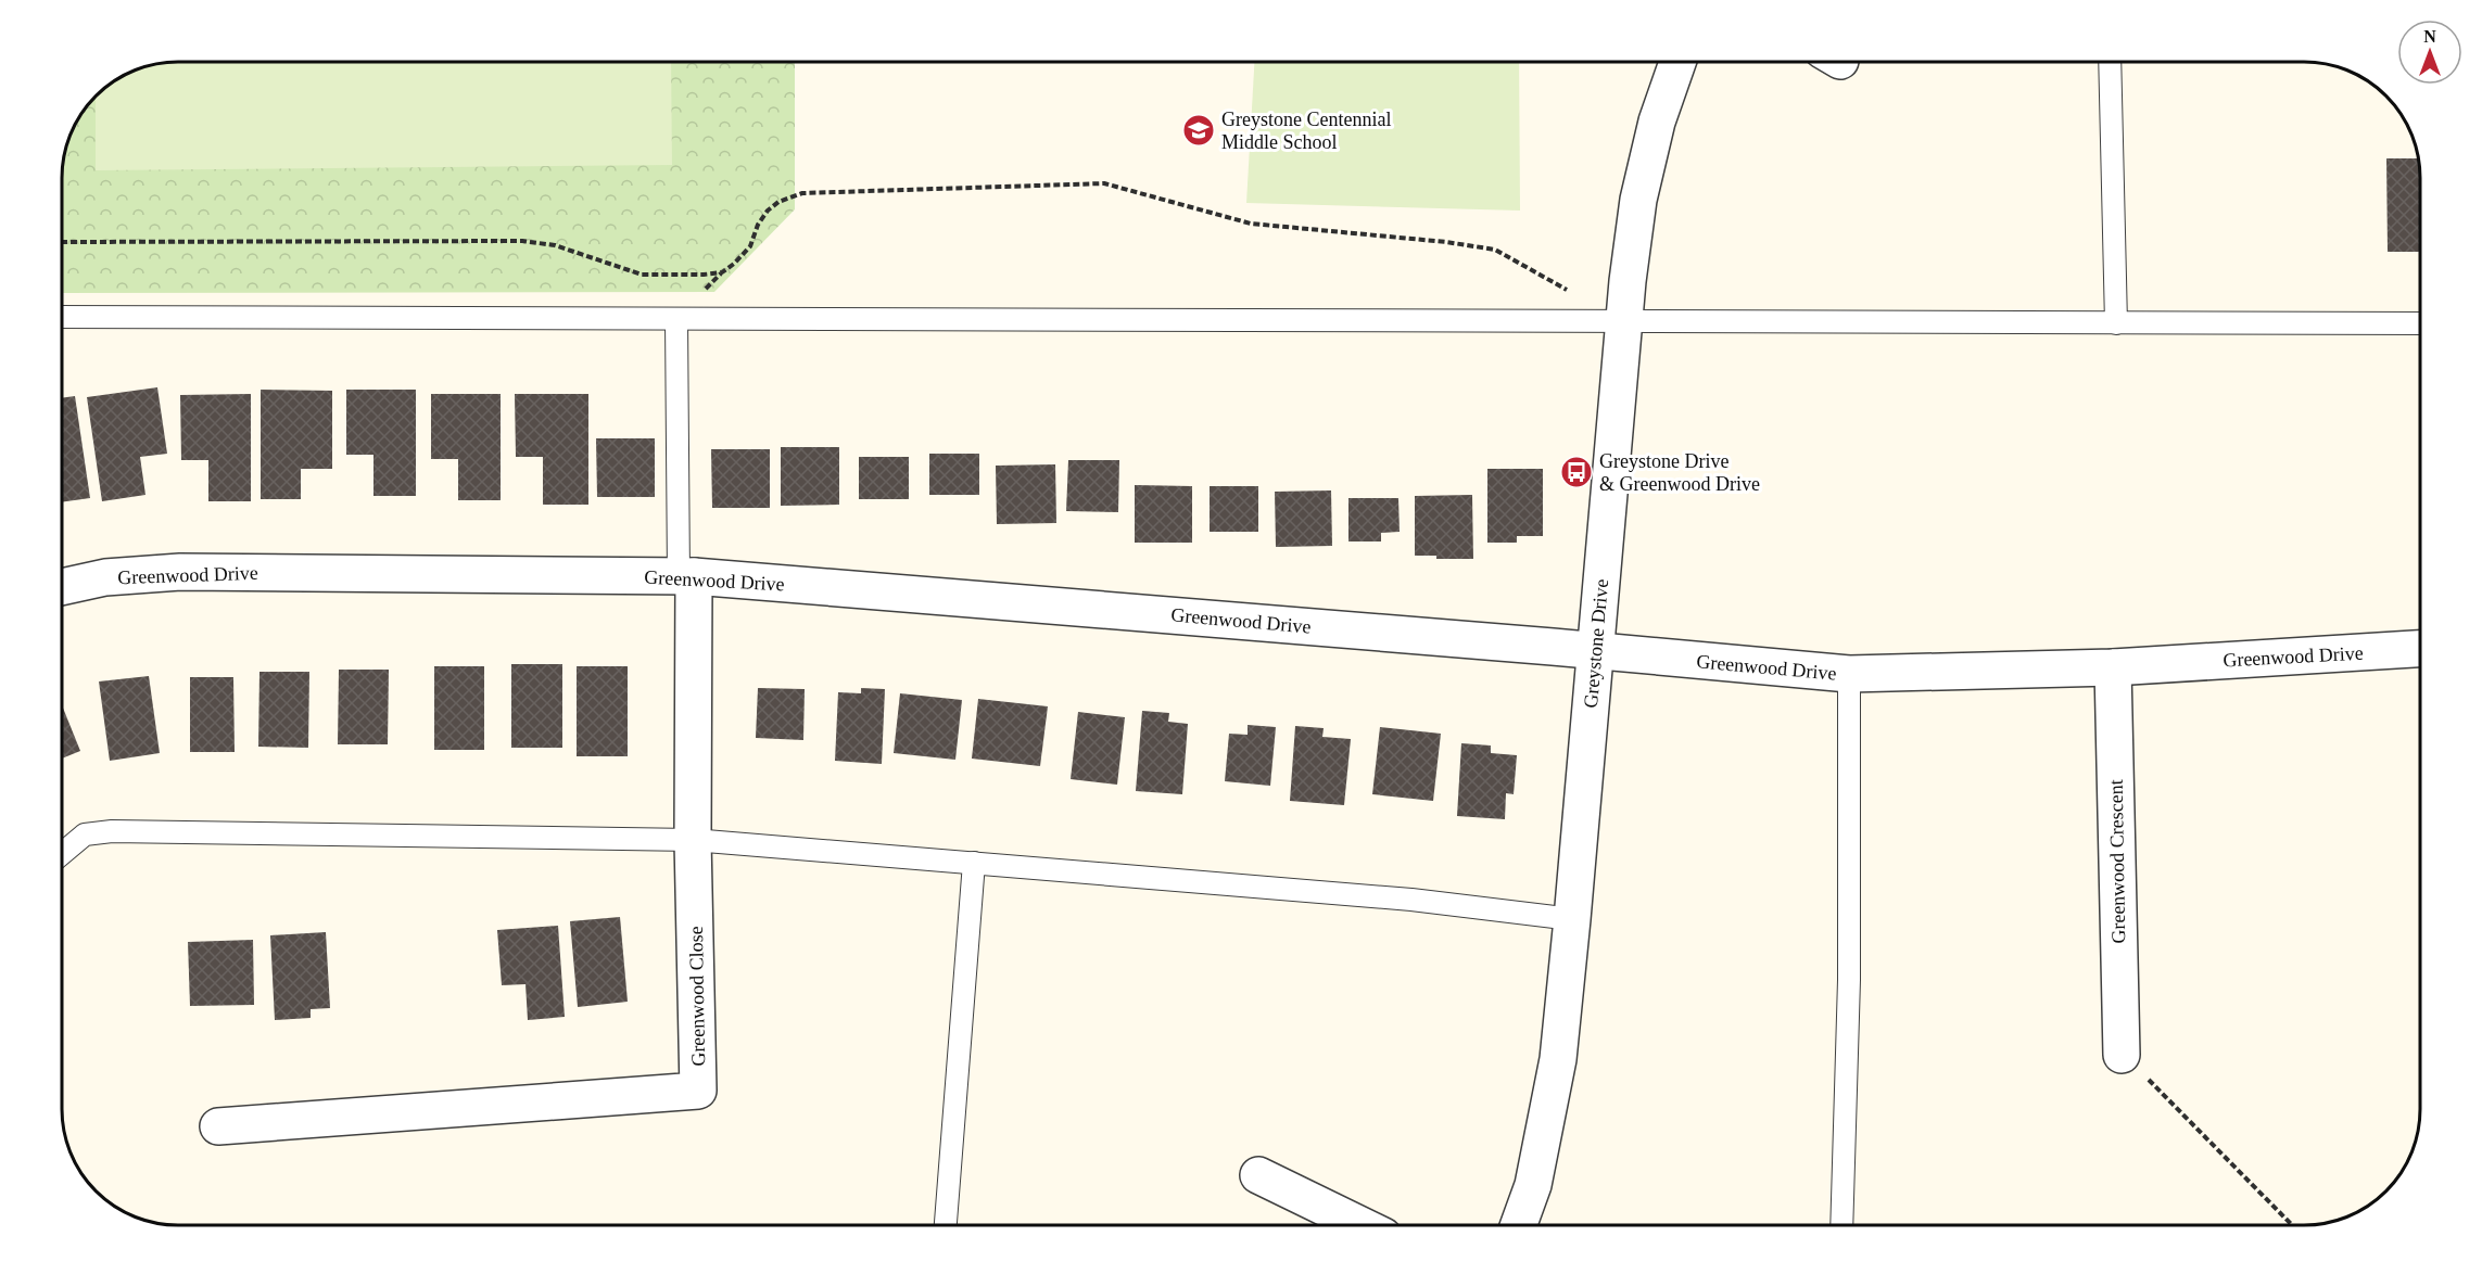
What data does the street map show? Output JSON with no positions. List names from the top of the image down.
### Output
{
  "streets": {
    "street": [
      "Greenwood Drive",
      "Greystone Drive",
      "Greenwood Crescent",
      "Greenwood Close"
    ]
  },
  "crossings": [
    ["Greenwood Drive", "Greystone Drive"],
    ["Greenwood Drive", "Greenwood Crescent"],
    ["Greenwood Drive", "Greenwood Close"]
  ],
  "places": {
    "school or university": ["Greystone Centennial Middle School"],
    "bus stop": ["Greystone Drive & Greenwood Drive"]
  },
  "north": "top"
}
